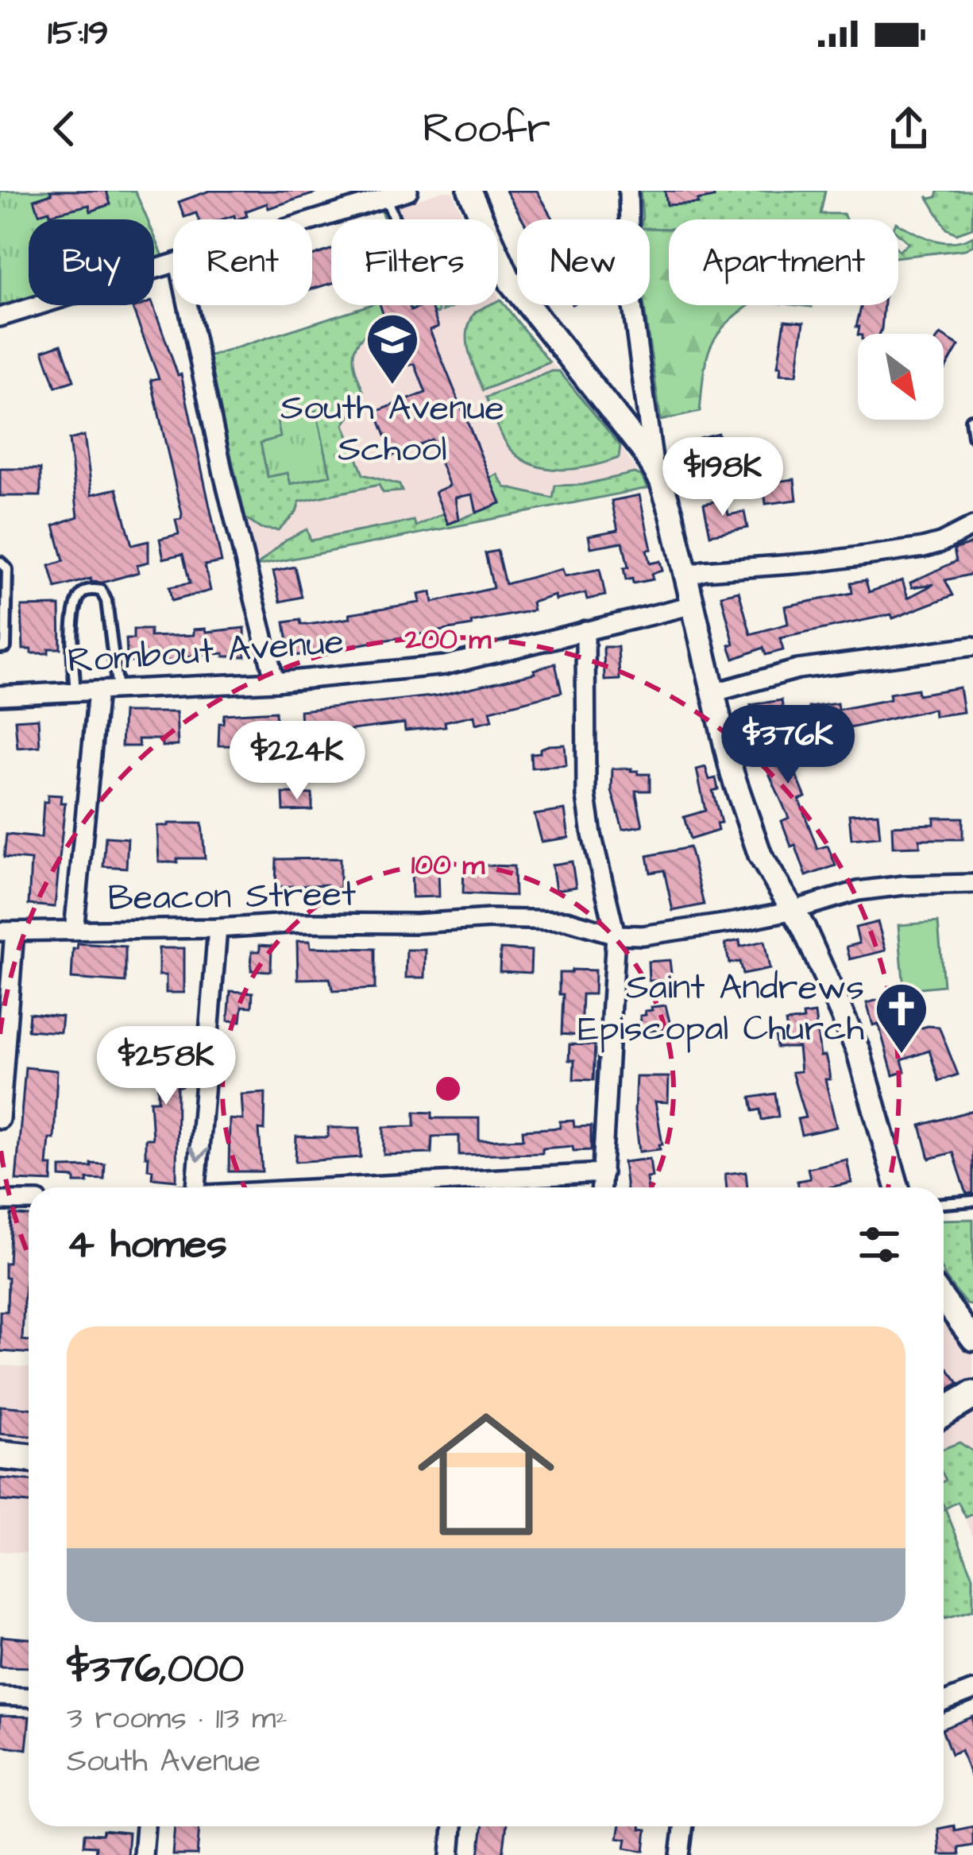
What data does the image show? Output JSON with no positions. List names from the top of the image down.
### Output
{
  "streets": {
    "street": ["Rombout Avenue", "Beacon Street"]
  },
  "places": {
    "school or university": ["South Avenue School"],
    "church": ["Saint Andrews Episcopal Church"]
  },
  "north": "bottom right",
  "page": {
    "status": "15:19",
    "header": "Roofr",
    "chip": [
      "Buy",
      "Rent",
      "Filters",
      "New",
      "Apartment"
    ],
    "price": [
      "$198K",
      "$376K",
      "$224K",
      "$258K"
    ],
    "heading": "4 homes",
    "list": [
      {
        "name": "$376,000",
        "note": "3 rooms · 113 m² · South Avenue"
      }
    ]
  },
  "rings": ["200 m", "100 m"]
}
